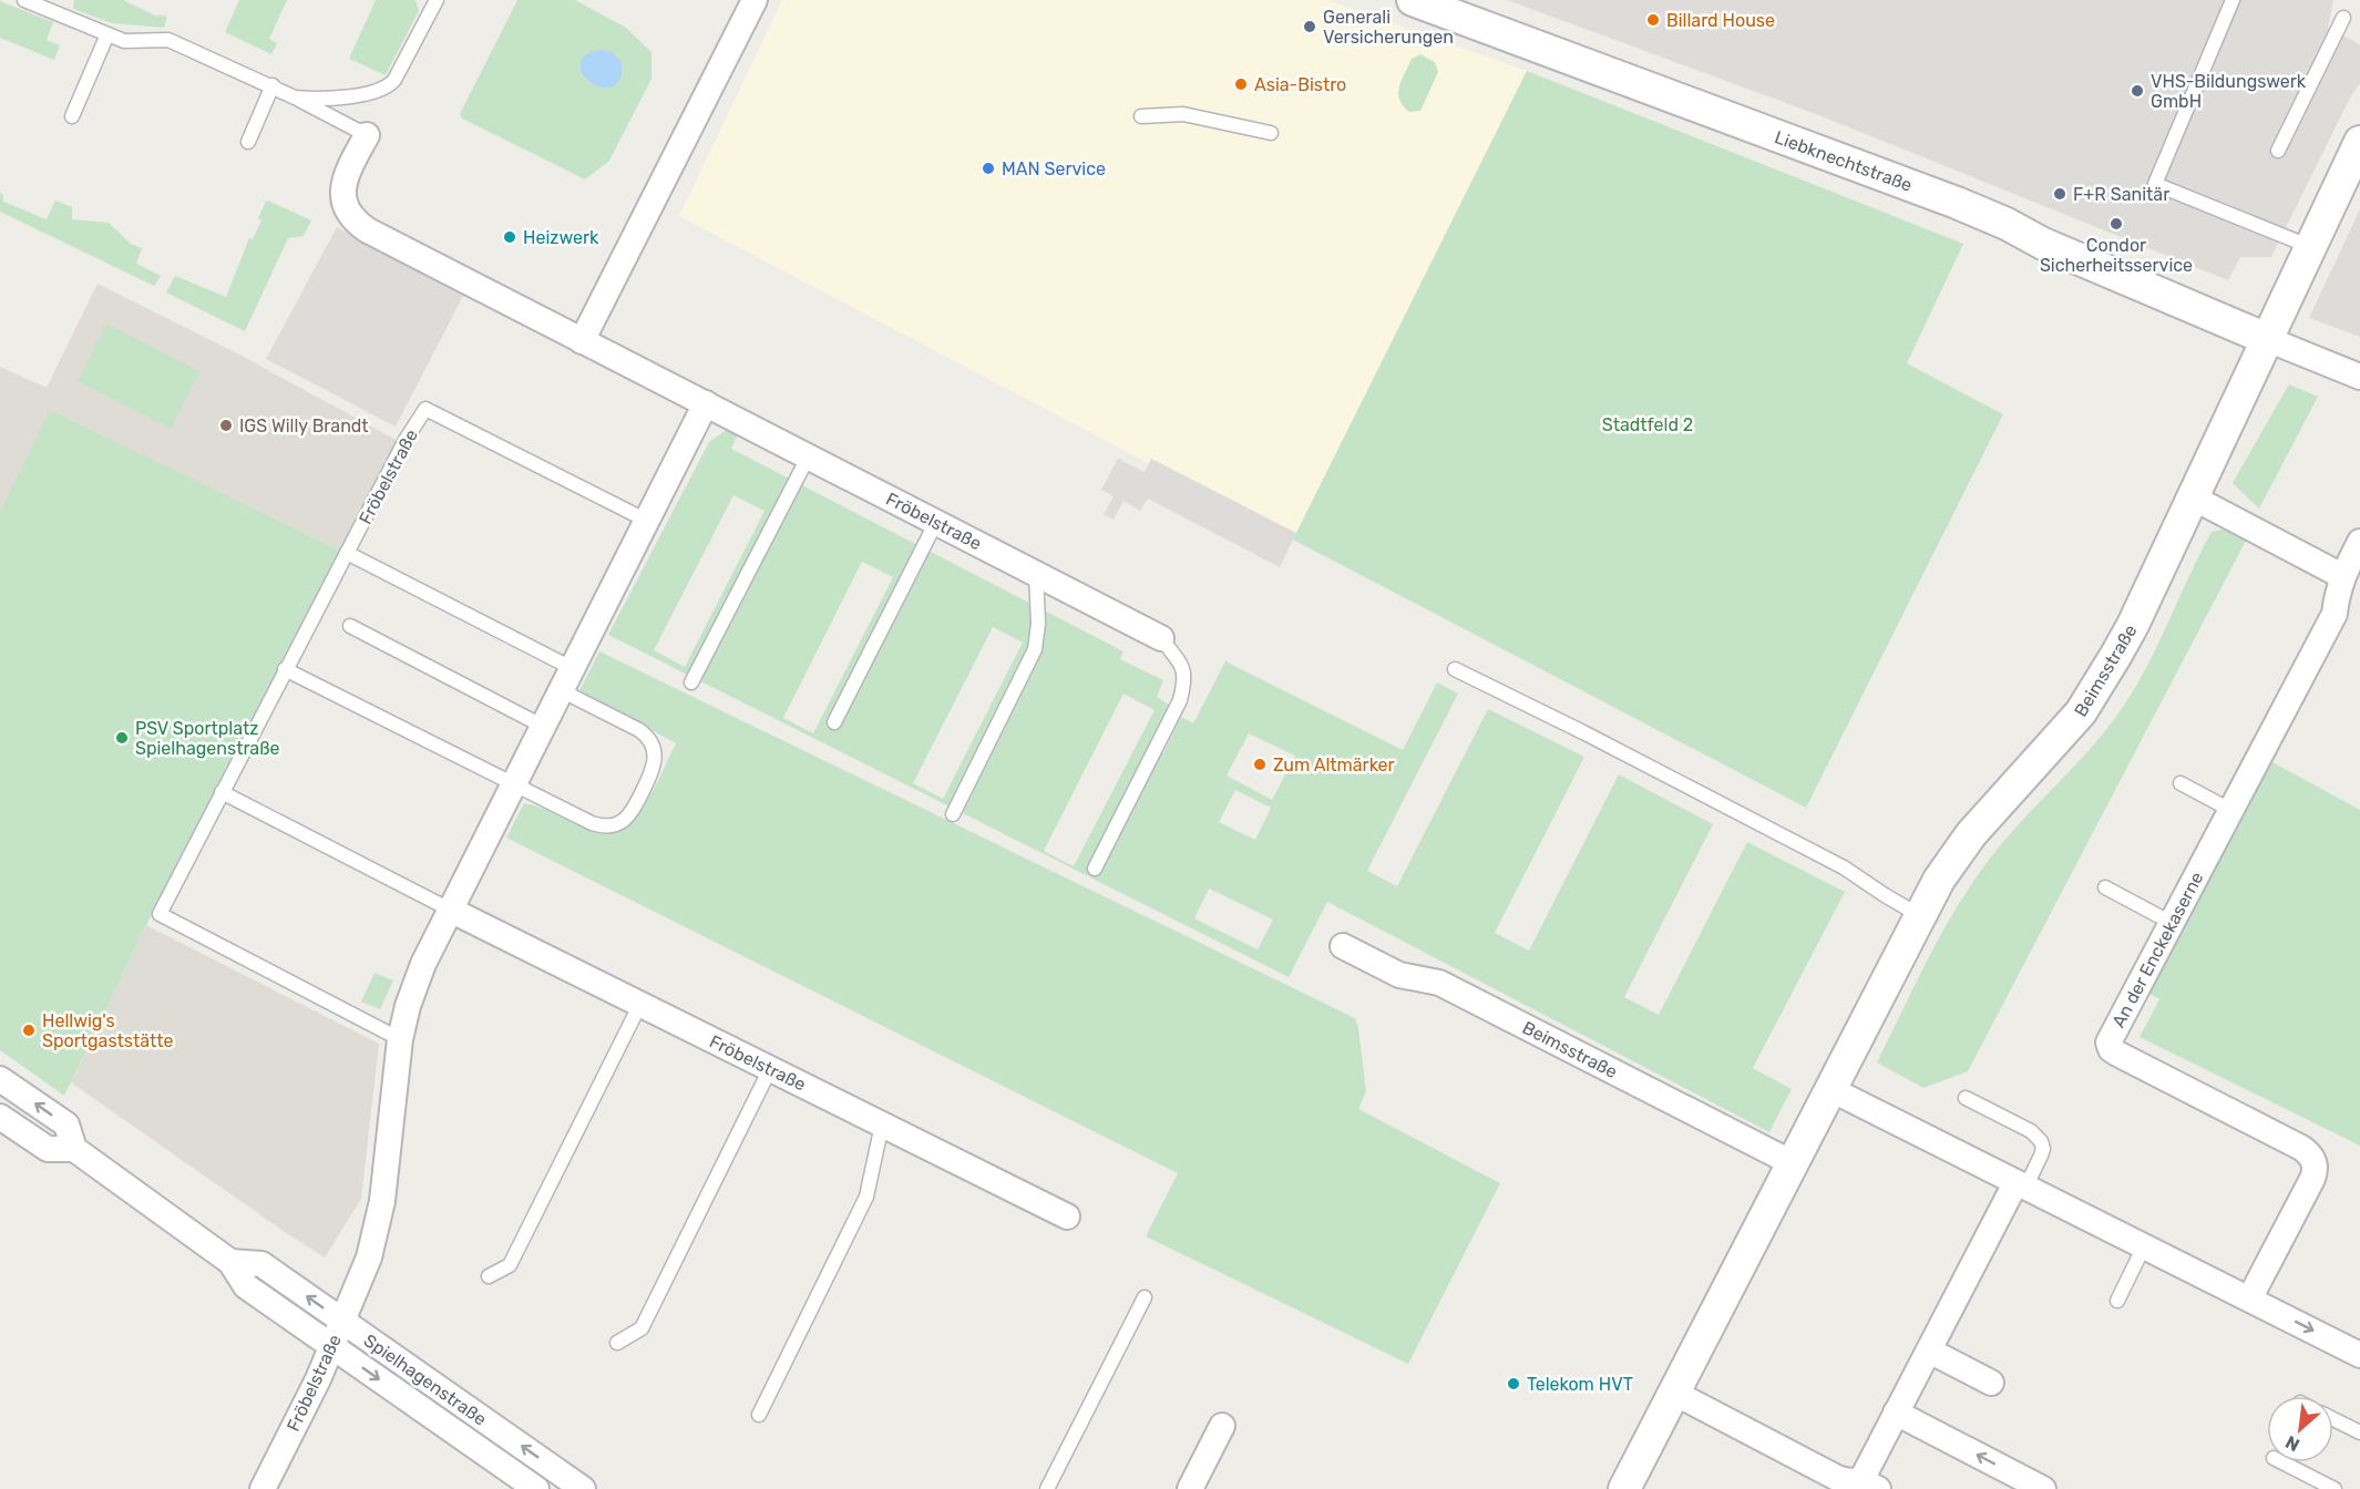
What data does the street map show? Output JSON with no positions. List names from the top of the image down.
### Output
{
  "streets": {
    "street": [
      "Liebknechtstraße",
      "Fröbelstraße",
      "Beimsstraße",
      "An der Enckekaserne",
      "Spielhagenstraße"
    ]
  },
  "crossings": [
    ["Liebknechtstraße", "Beimsstraße"],
    ["Fröbelstraße", "Spielhagenstraße"]
  ],
  "parks": ["Stadtfeld 2"],
  "places": [
    "Billard House",
    "Generali Versicherungen",
    "Asia-Bistro",
    "VHS-Bildungswerk GmbH",
    "MAN Service",
    "F+R Sanitär",
    "Condor Sicherheitsservice",
    "Heizwerk",
    "IGS Willy Brandt",
    "PSV Sportplatz Spielhagenstraße",
    "Zum Altmärker",
    "Hellwig's Sportgaststätte",
    "Telekom HVT"
  ],
  "north": "bottom left"
}
